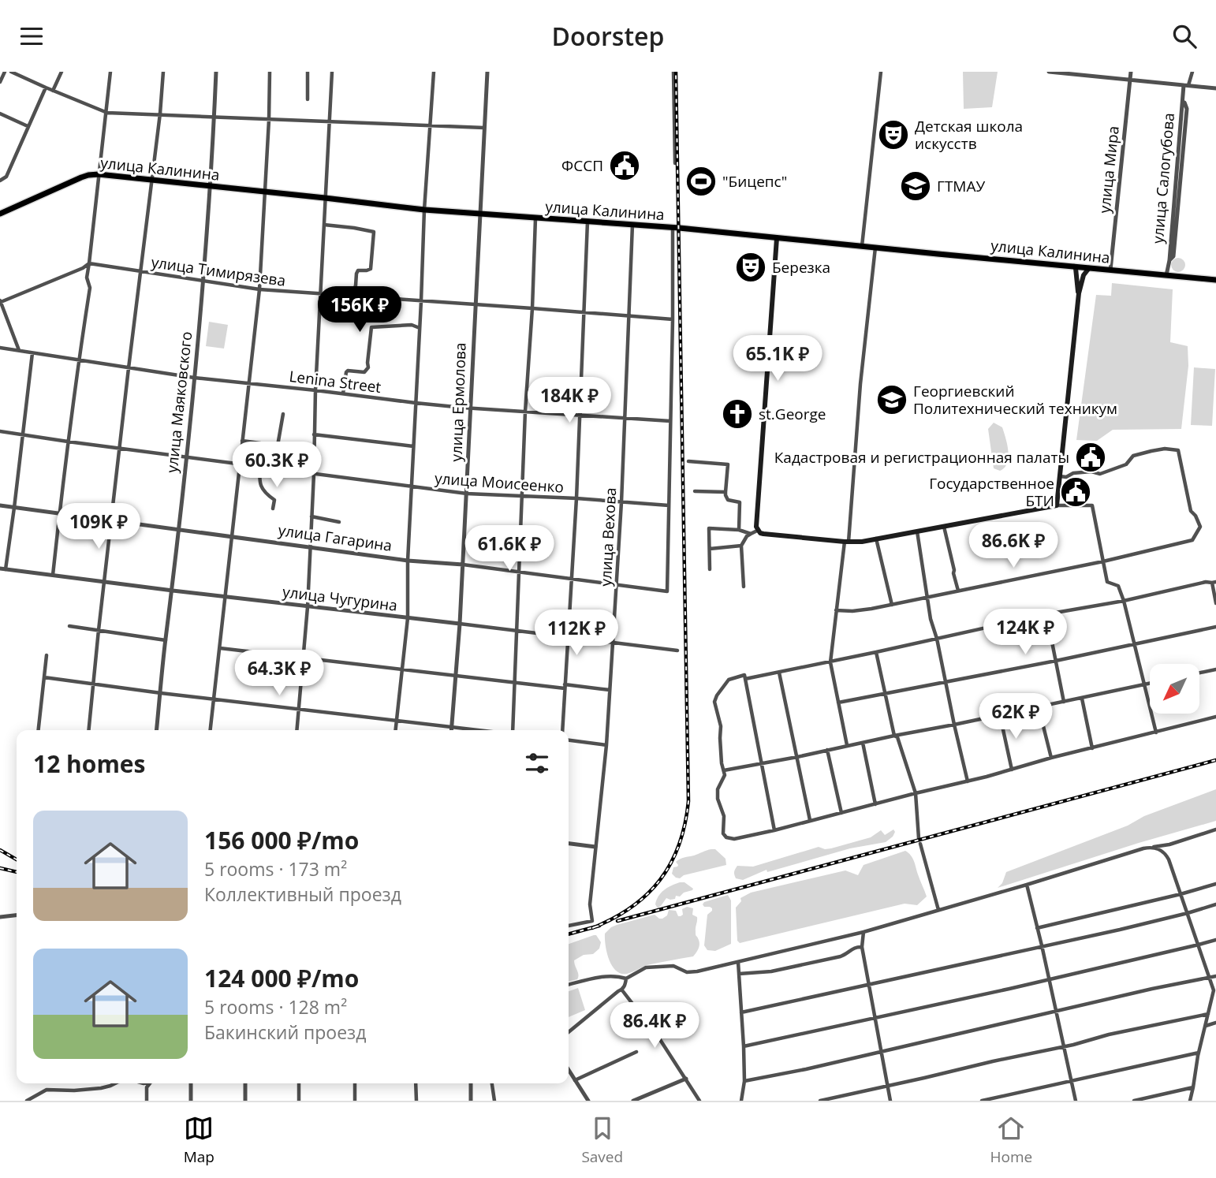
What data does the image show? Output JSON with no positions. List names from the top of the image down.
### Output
{
  "streets": {
    "main road": ["улица Калинина"],
    "street": [
      "улица Мира",
      "улица Салогубова",
      "улица Тимирязева",
      "Lenina Street",
      "улица Маяковского",
      "улица Ермолова",
      "улица Моисеенко",
      "улица Вехова",
      "улица Гагарина",
      "улица Чугурина"
    ]
  },
  "crossings": [
    ["улица Калинина", "улица Мира"],
    ["улица Калинина", "улица Салогубова"],
    ["улица Калинина", "улица Маяковского"],
    ["улица Калинина", "улица Ермолова"],
    ["улица Калинина", "улица Вехова"],
    ["улица Тимирязева", "улица Маяковского"],
    ["улица Тимирязева", "улица Ермолова"],
    ["улица Тимирязева", "улица Вехова"],
    ["Lenina Street", "улица Маяковского"],
    ["Lenina Street", "улица Ермолова"],
    ["Lenina Street", "улица Вехова"],
    ["улица Маяковского", "улица Моисеенко"],
    ["улица Маяковского", "улица Гагарина"],
    ["улица Маяковского", "улица Чугурина"],
    ["улица Ермолова", "улица Моисеенко"],
    ["улица Ермолова", "улица Гагарина"],
    ["улица Ермолова", "улица Чугурина"],
    ["улица Моисеенко", "улица Вехова"],
    ["улица Моисеенко", "улица Гагарина"],
    ["улица Вехова", "улица Гагарина"],
    ["улица Вехова", "улица Чугурина"]
  ],
  "places": {
    "theatre": ["Детская школа искусств", "Березка"],
    "public building": ["ФССП", "Кадастровая и регистрационная палаты", "Государственное БТИ"],
    "sports": ["\"Бицепс\""],
    "school or university": ["ГТМАУ", "Георгиевский Политехнический техникум"],
    "church": ["st.George"]
  },
  "north": "bottom left",
  "page": {
    "header": "Doorstep",
    "price": [
      "156K ₽",
      "65.1K ₽",
      "184K ₽",
      "60.3K ₽",
      "109K ₽",
      "86.6K ₽",
      "61.6K ₽",
      "124K ₽",
      "112K ₽",
      "64.3K ₽",
      "62K ₽",
      "86.4K ₽"
    ],
    "heading": "12 homes",
    "list": [
      {
        "name": "156 000 ₽/mo",
        "note": "5 rooms · 173 m² · Коллективный проезд"
      },
      {
        "name": "124 000 ₽/mo",
        "note": "5 rooms · 128 m² · Бакинский проезд"
      }
    ],
    "tabs": ["Map", "Saved", "Home"]
  }
}
